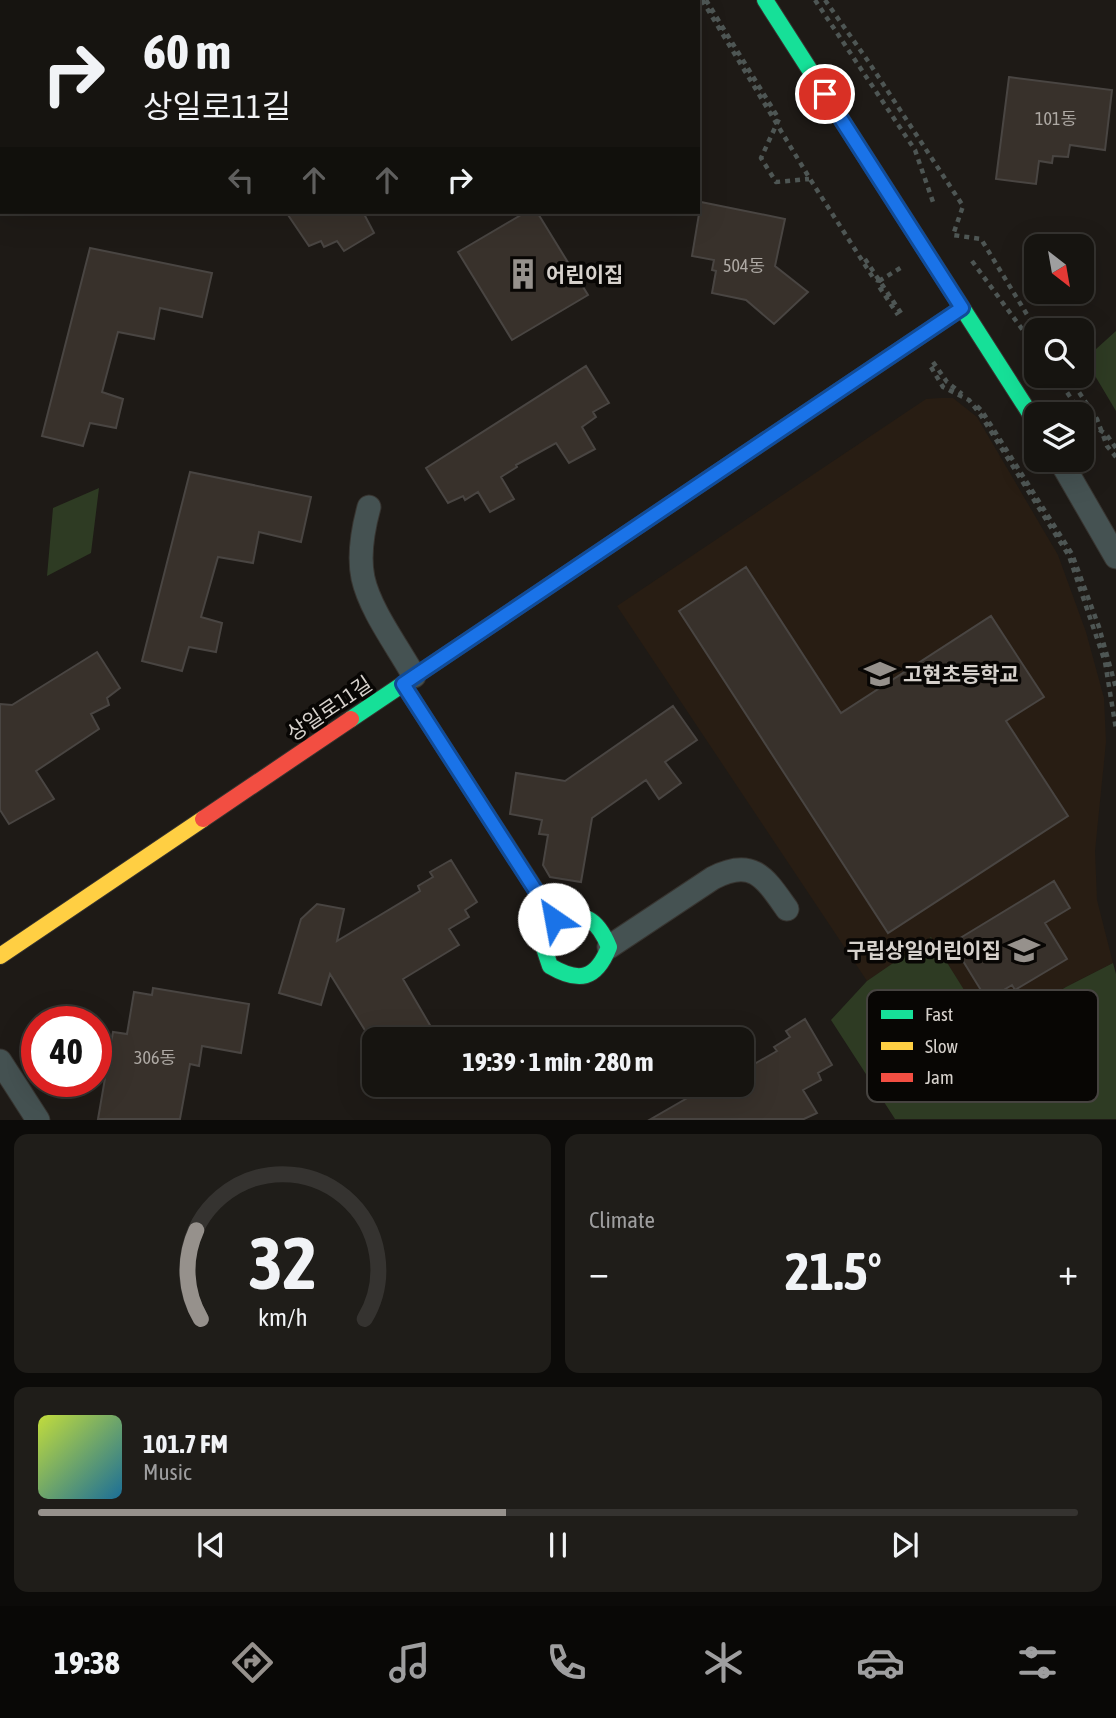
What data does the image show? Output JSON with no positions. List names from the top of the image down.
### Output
{
  "streets": {
    "street": ["상일로11길"]
  },
  "places": {
    "building": ["어린이집"],
    "school or university": ["고현초등학교", "구립상일어린이집"]
  },
  "house_numbers": ["101동", "504동", "306동"],
  "legend": ["Fast", "Slow", "Jam"],
  "north": "bottom right",
  "page": {
    "turn": ["60 m", "상일로11길"],
    "limit": "40",
    "trip": "19:39 · 1 min · 280 m",
    "tile": "Climate",
    "heat": ["−", "21.5°", "+"],
    "song": ["101.7 FM", "Music"],
    "tabs": "19:38",
    "gauge": ["32", "km/h"]
  }
}
